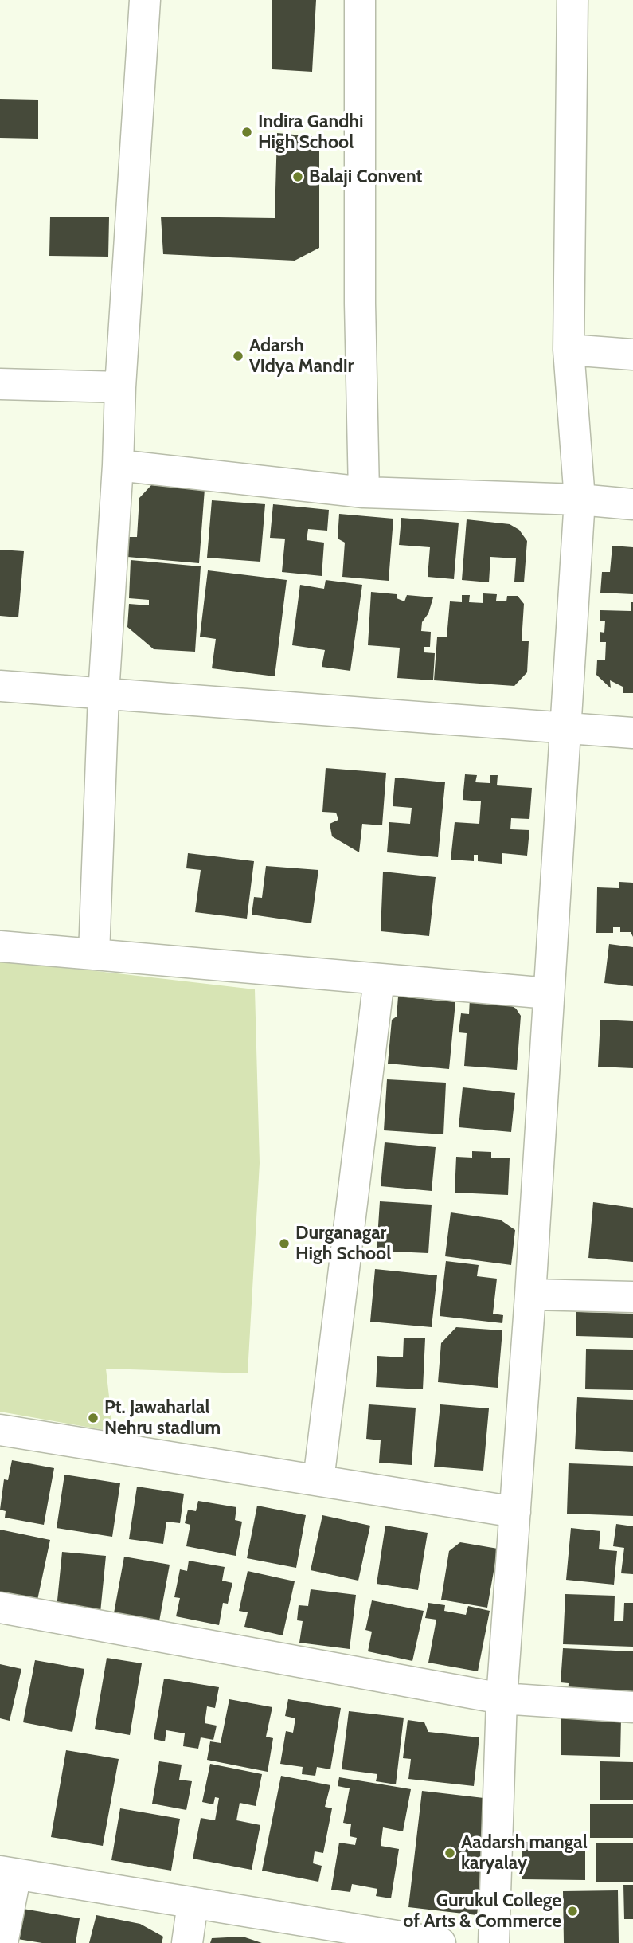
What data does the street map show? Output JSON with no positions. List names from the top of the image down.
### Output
{
  "places": [
    "Indira Gandhi High School",
    "Balaji Convent",
    "Adarsh Vidya Mandir",
    "Durganagar High School",
    "Pt. Jawaharlal Nehru stadium",
    "Aadarsh mangal karyalay",
    "Gurukul College of Arts & Commerce"
  ]
}
